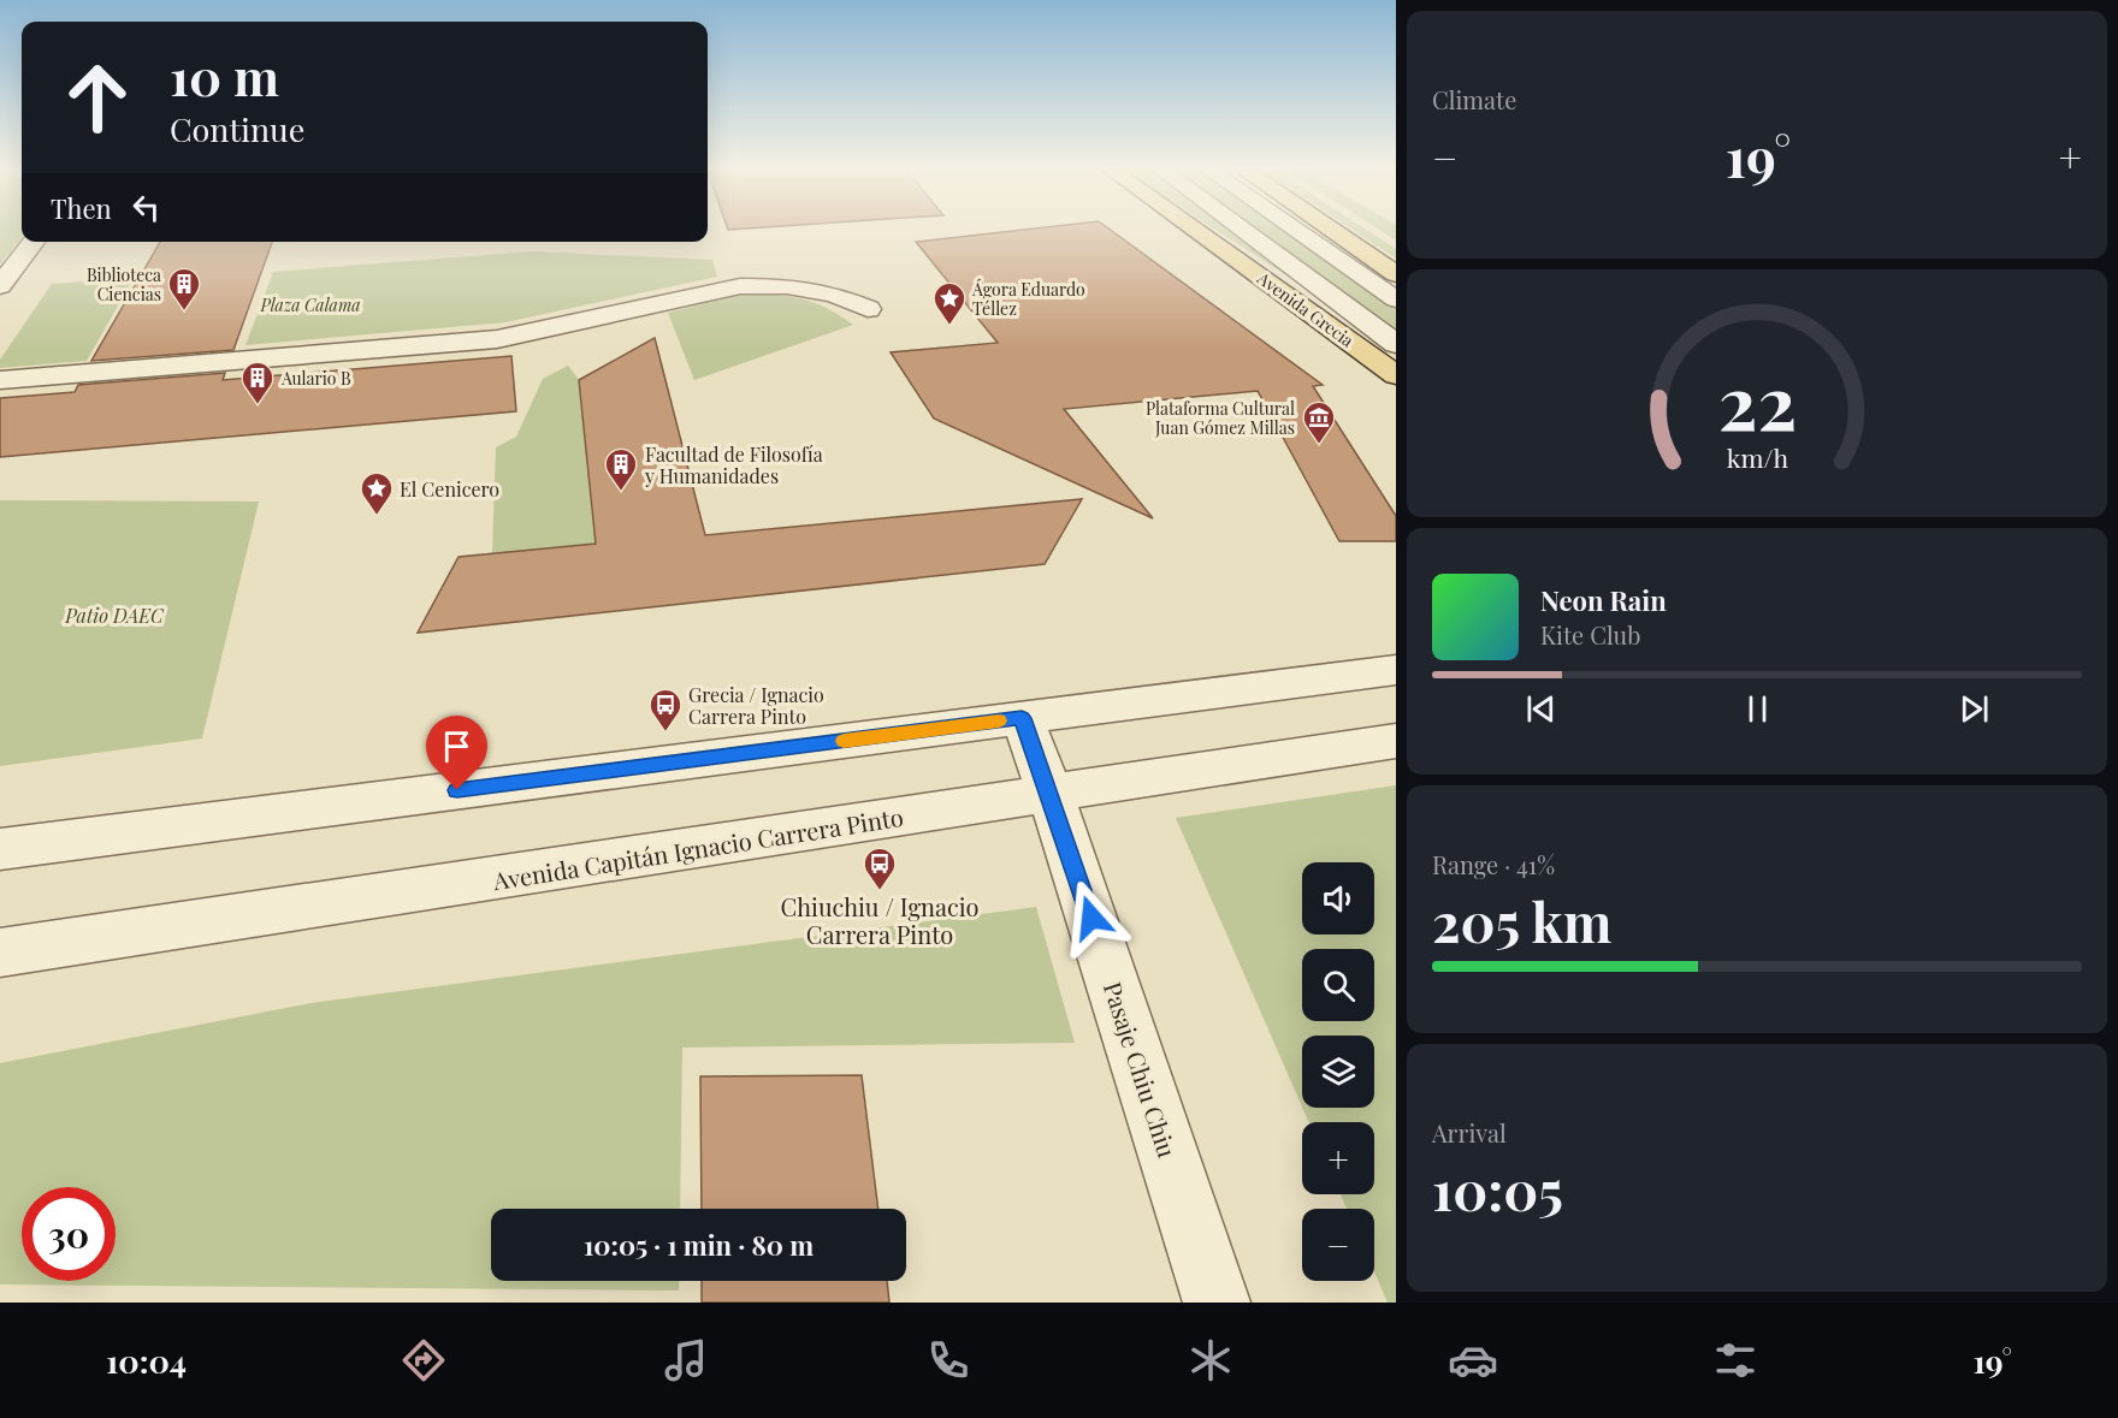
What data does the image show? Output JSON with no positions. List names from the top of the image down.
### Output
{
  "streets": {
    "main road": ["Avenida Grecia"],
    "street": ["Avenida Capitán Ignacio Carrera Pinto", "Pasaje Chiu Chiu"]
  },
  "crossings": [
    ["Avenida Capitán Ignacio Carrera Pinto", "Pasaje Chiu Chiu"]
  ],
  "parks": ["Plaza Calama", "Patio DAEC"],
  "places": {
    "building": ["Biblioteca Ciencias", "Aulario B", "Facultad de Filosofía y Humanidades"],
    "place": ["Ágora Eduardo Téllez", "El Cenicero"],
    "museum": ["Plataforma Cultural Juan Gómez Millas"],
    "bus stop": ["Grecia / Ignacio Carrera Pinto", "Chiuchiu / Ignacio Carrera Pinto"]
  },
  "page": {
    "tile": [
      "Climate",
      ["Range · 41%", "205 km"],
      ["Arrival", "10:05"]
    ],
    "turn": ["10 m", "Continue"],
    "heat": ["−", "19°", "+"],
    "then": "Then",
    "song": ["Neon Rain", "Kite Club"],
    "map_buttons": ["+", "−"],
    "limit": "30",
    "trip": "10:05 · 1 min · 80 m",
    "tabs": ["10:04", "19°"],
    "gauge": ["22", "km/h"]
  }
}
